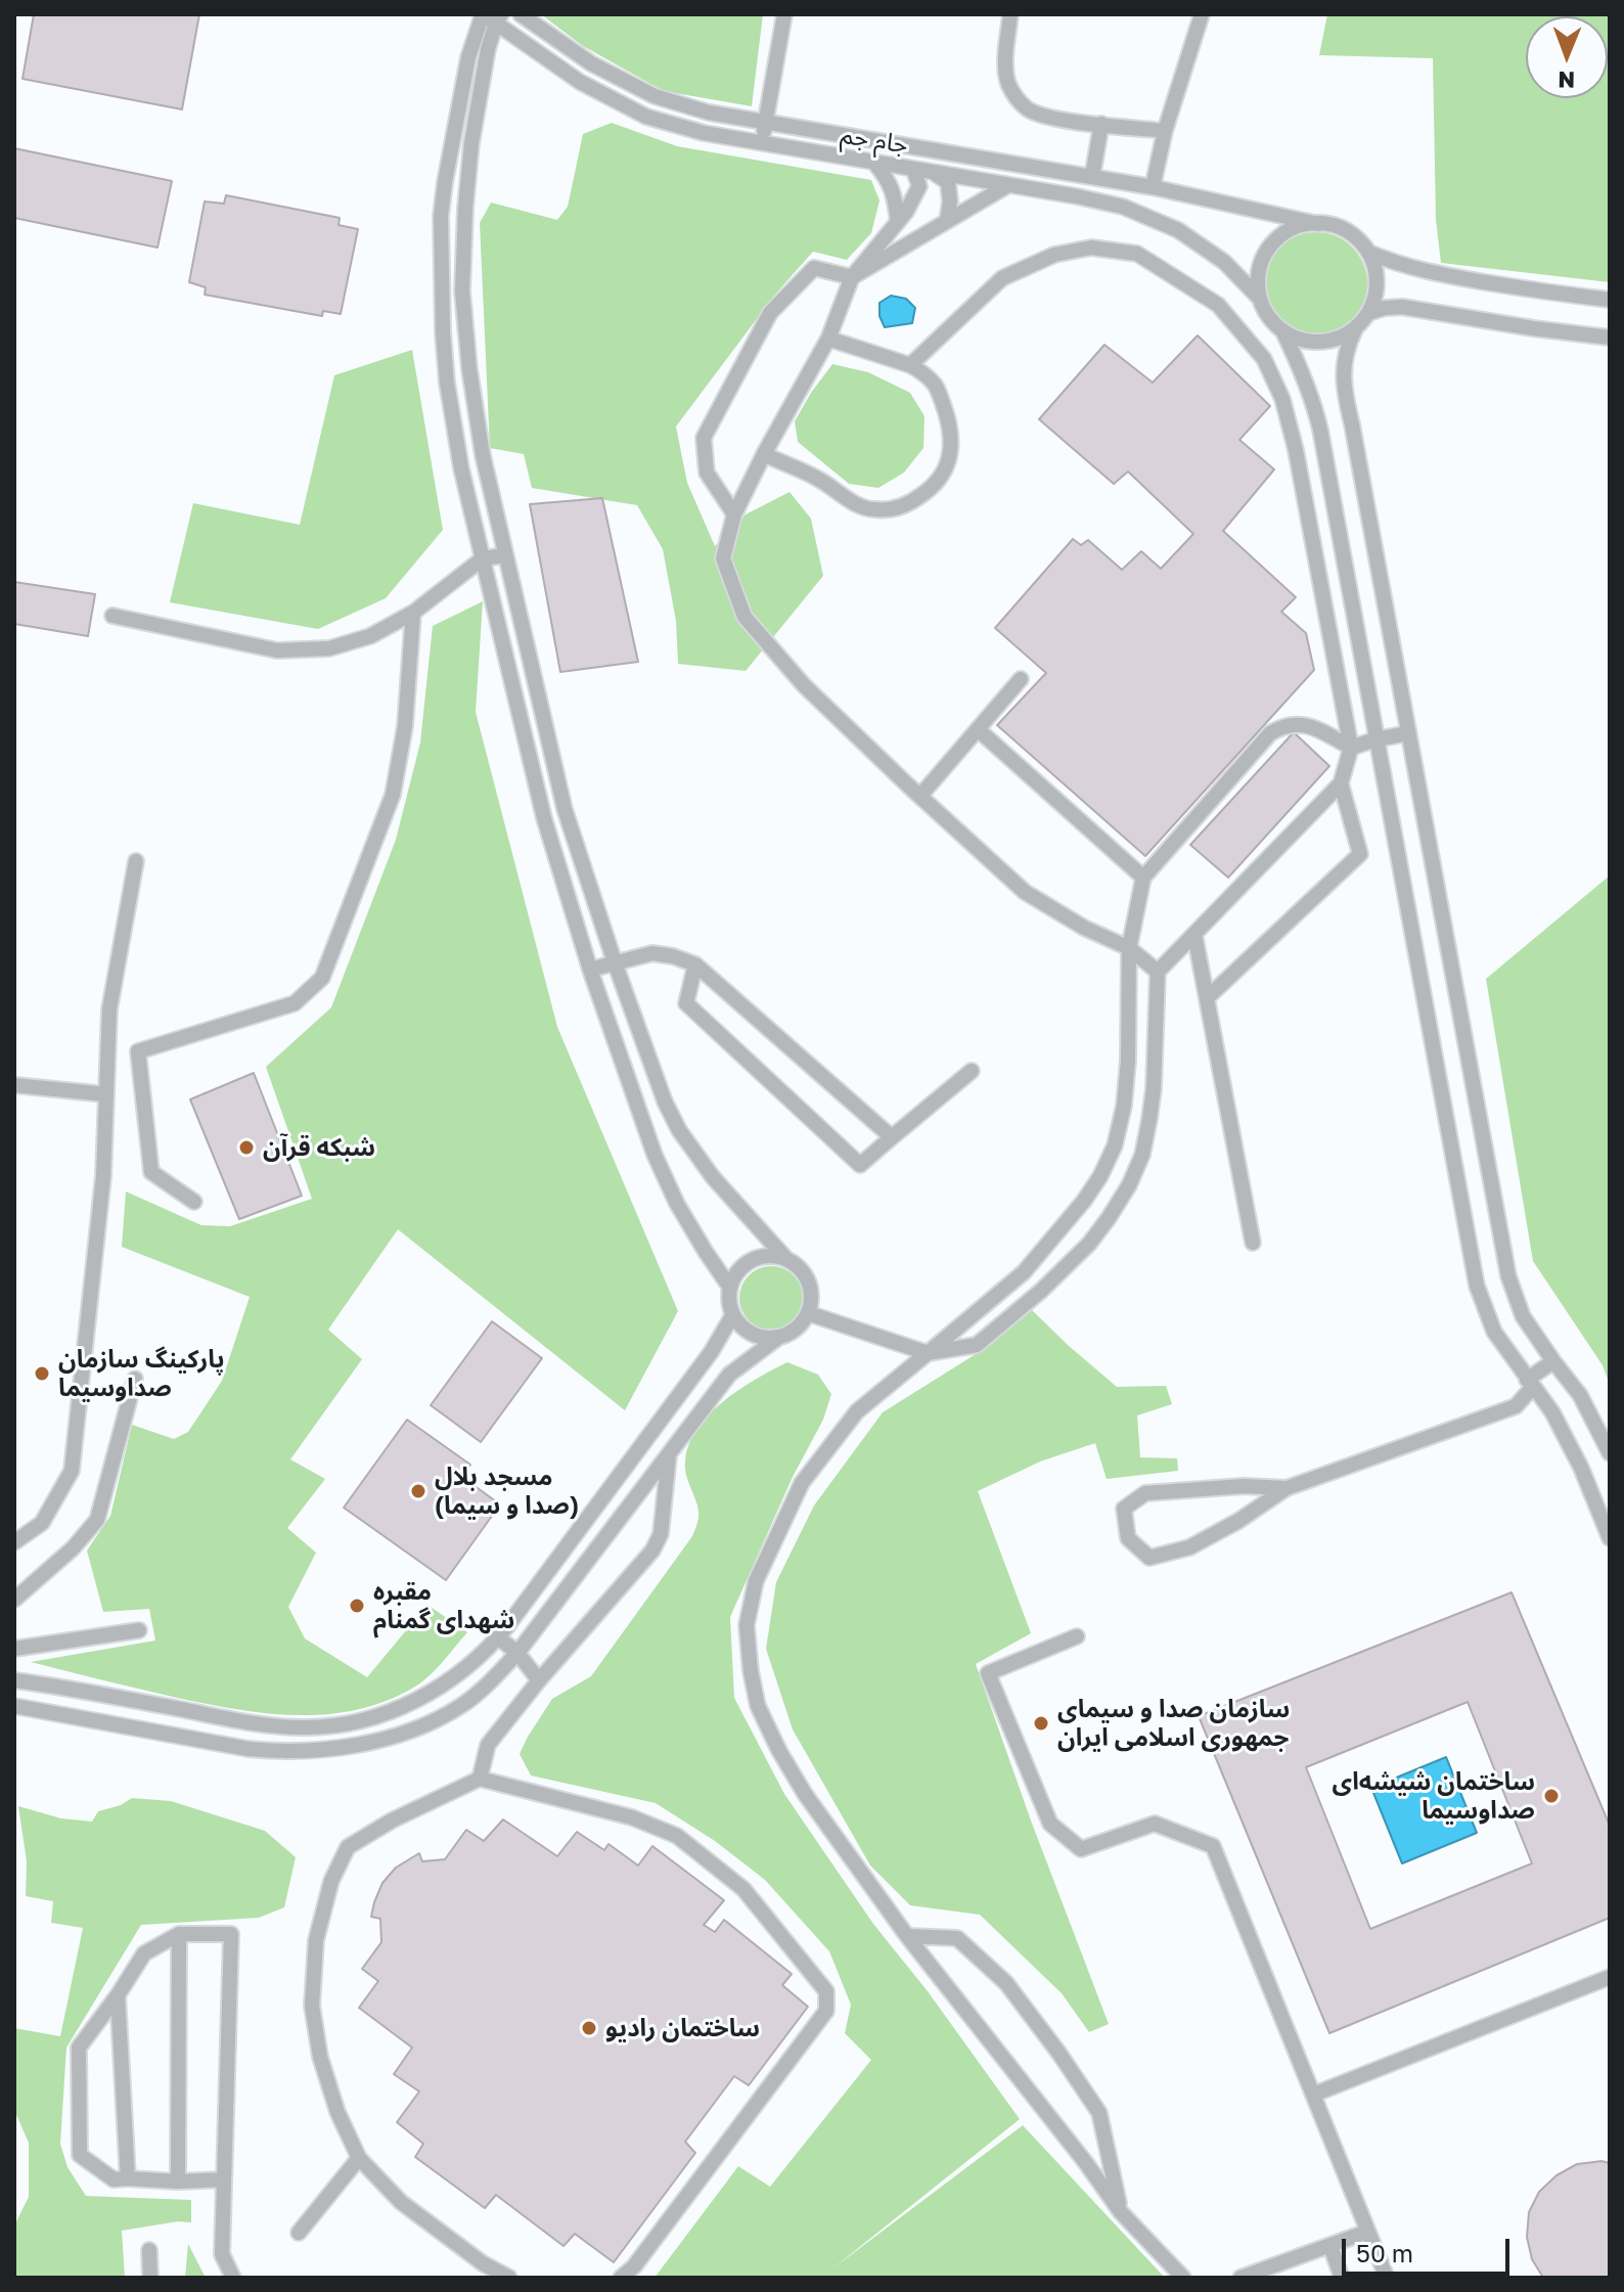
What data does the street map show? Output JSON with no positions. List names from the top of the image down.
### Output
{
  "streets": {
    "lane": ["جام جم"]
  },
  "places": [
    "شبکه قرآن",
    "پارکینگ سازمان صداوسیما",
    "مسجد بلال (صدا و سیما)",
    "مقبره شهدای گمنام",
    "سازمان صدا و سیمای جمهوری اسلامی ایران",
    "ساختمان شیشه‌ای صداوسیما",
    "ساختمان رادیو"
  ],
  "scale_bar": "50 m",
  "north": "bottom"
}
